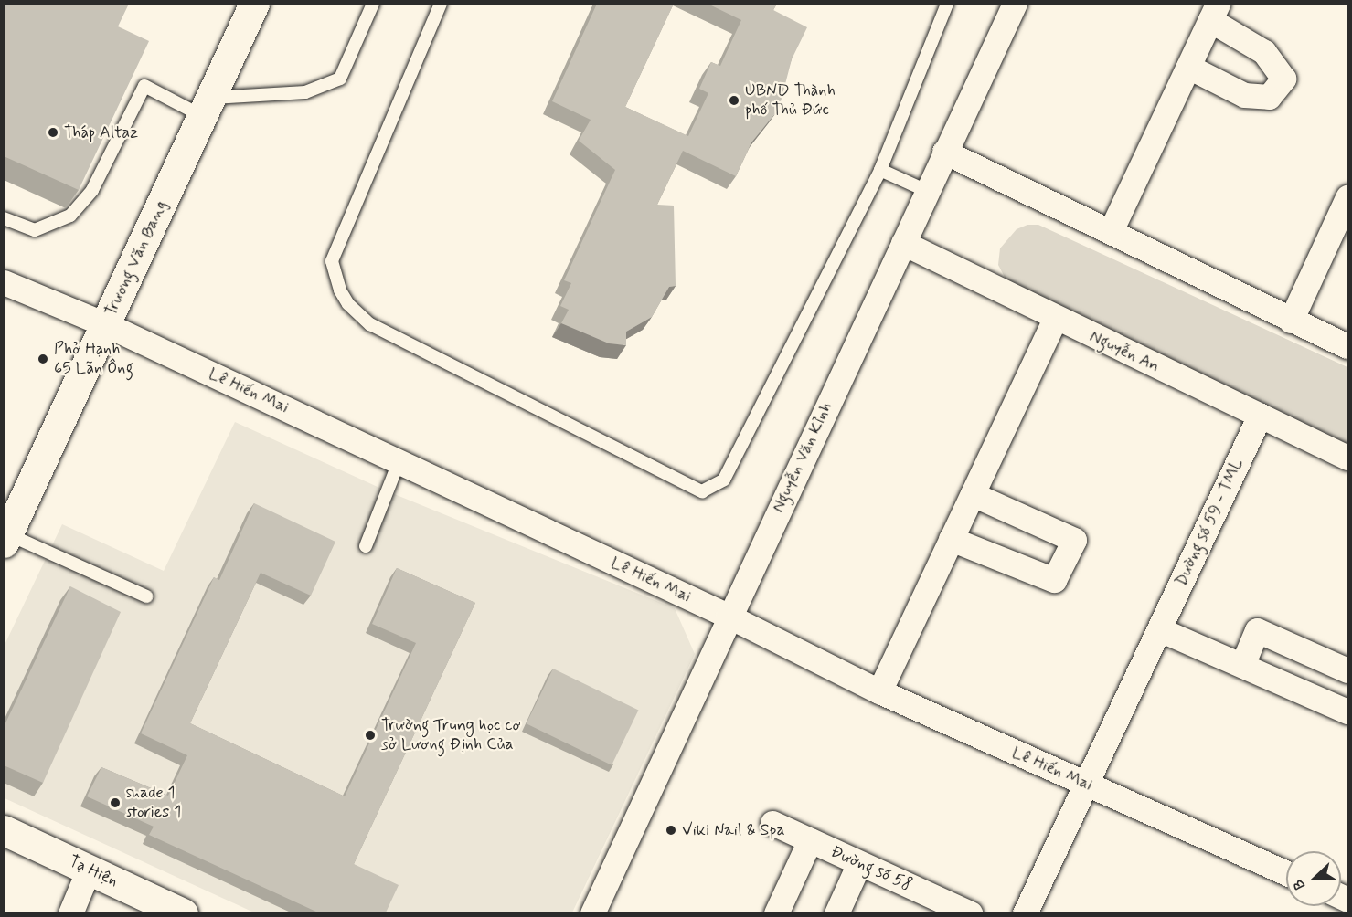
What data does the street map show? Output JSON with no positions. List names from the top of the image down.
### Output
{
  "streets": {
    "street": [
      "Trương Văn Bang",
      "Nguyễn An",
      "Lê Hiến Mai",
      "Nguyễn Văn Kỉnh",
      "Dường số 59 - TML",
      "Đường số 58",
      "Tạ Hiện"
    ]
  },
  "crossings": [
    ["Trương Văn Bang", "Lê Hiến Mai"],
    ["Nguyễn An", "Nguyễn Văn Kỉnh"],
    ["Nguyễn An", "Dường số 59 - TML"],
    ["Lê Hiến Mai", "Nguyễn Văn Kỉnh"],
    ["Lê Hiến Mai", "Dường số 59 - TML"]
  ],
  "places": [
    "UBND Thành phố Thủ Đức",
    "Tháp Altaz",
    "Phở Hạnh 65 Lãn Ông",
    "Trường Trung học cơ sở Lương Định Của",
    "shade 1 stories 1",
    "Viki Nail & Spa"
  ],
  "north": "left"
}
